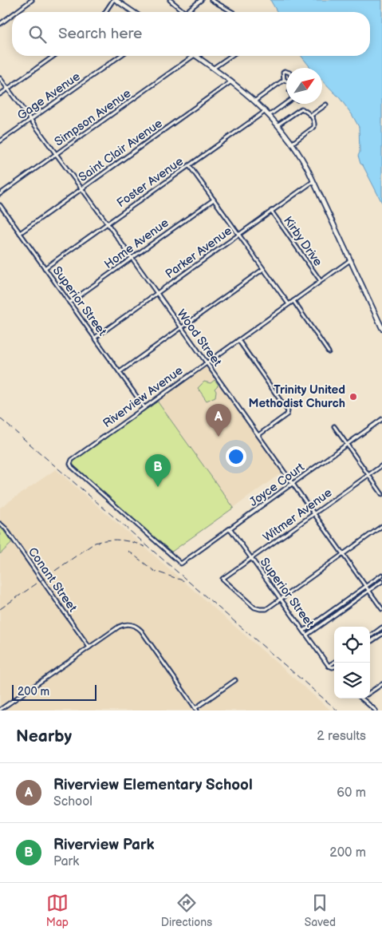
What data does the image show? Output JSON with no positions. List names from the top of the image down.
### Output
{
  "streets": {
    "street": [
      "Gage Avenue",
      "Simpson Avenue",
      "Saint Clair Avenue",
      "Foster Avenue",
      "Kirby Drive",
      "Home Avenue",
      "Parker Avenue",
      "Superior Street",
      "Wood Street",
      "Riverview Avenue",
      "Joyce Court",
      "Witmer Avenue",
      "Conant Street"
    ]
  },
  "crossings": [
    ["Gage Avenue", "Wood Street"],
    ["Simpson Avenue", "Wood Street"],
    ["Saint Clair Avenue", "Superior Street"],
    ["Saint Clair Avenue", "Wood Street"],
    ["Foster Avenue", "Superior Street"],
    ["Foster Avenue", "Wood Street"],
    ["Kirby Drive", "Parker Avenue"],
    ["Kirby Drive", "Riverview Avenue"],
    ["Home Avenue", "Superior Street"],
    ["Home Avenue", "Wood Street"],
    ["Parker Avenue", "Superior Street"],
    ["Parker Avenue", "Wood Street"],
    ["Superior Street", "Riverview Avenue"],
    ["Superior Street", "Joyce Court"],
    ["Superior Street", "Witmer Avenue"],
    ["Wood Street", "Riverview Avenue"],
    ["Wood Street", "Joyce Court"],
    ["Wood Street", "Witmer Avenue"],
    ["Riverview Avenue", "Joyce Court"]
  ],
  "places": ["Trinity United Methodist Church"],
  "scale_bar": "200 m",
  "north": "top right",
  "page": {
    "search": "Search here",
    "pins": ["A", "B"],
    "scale": "200 m",
    "heading": ["Nearby", "2 results"],
    "list": [
      {
        "mark": "A",
        "name": "Riverview Elementary School",
        "note": "School",
        "value": "60 m"
      },
      {
        "mark": "B",
        "name": "Riverview Park",
        "note": "Park",
        "value": "200 m"
      }
    ],
    "nav": ["Map", "Directions", "Saved"]
  }
}
